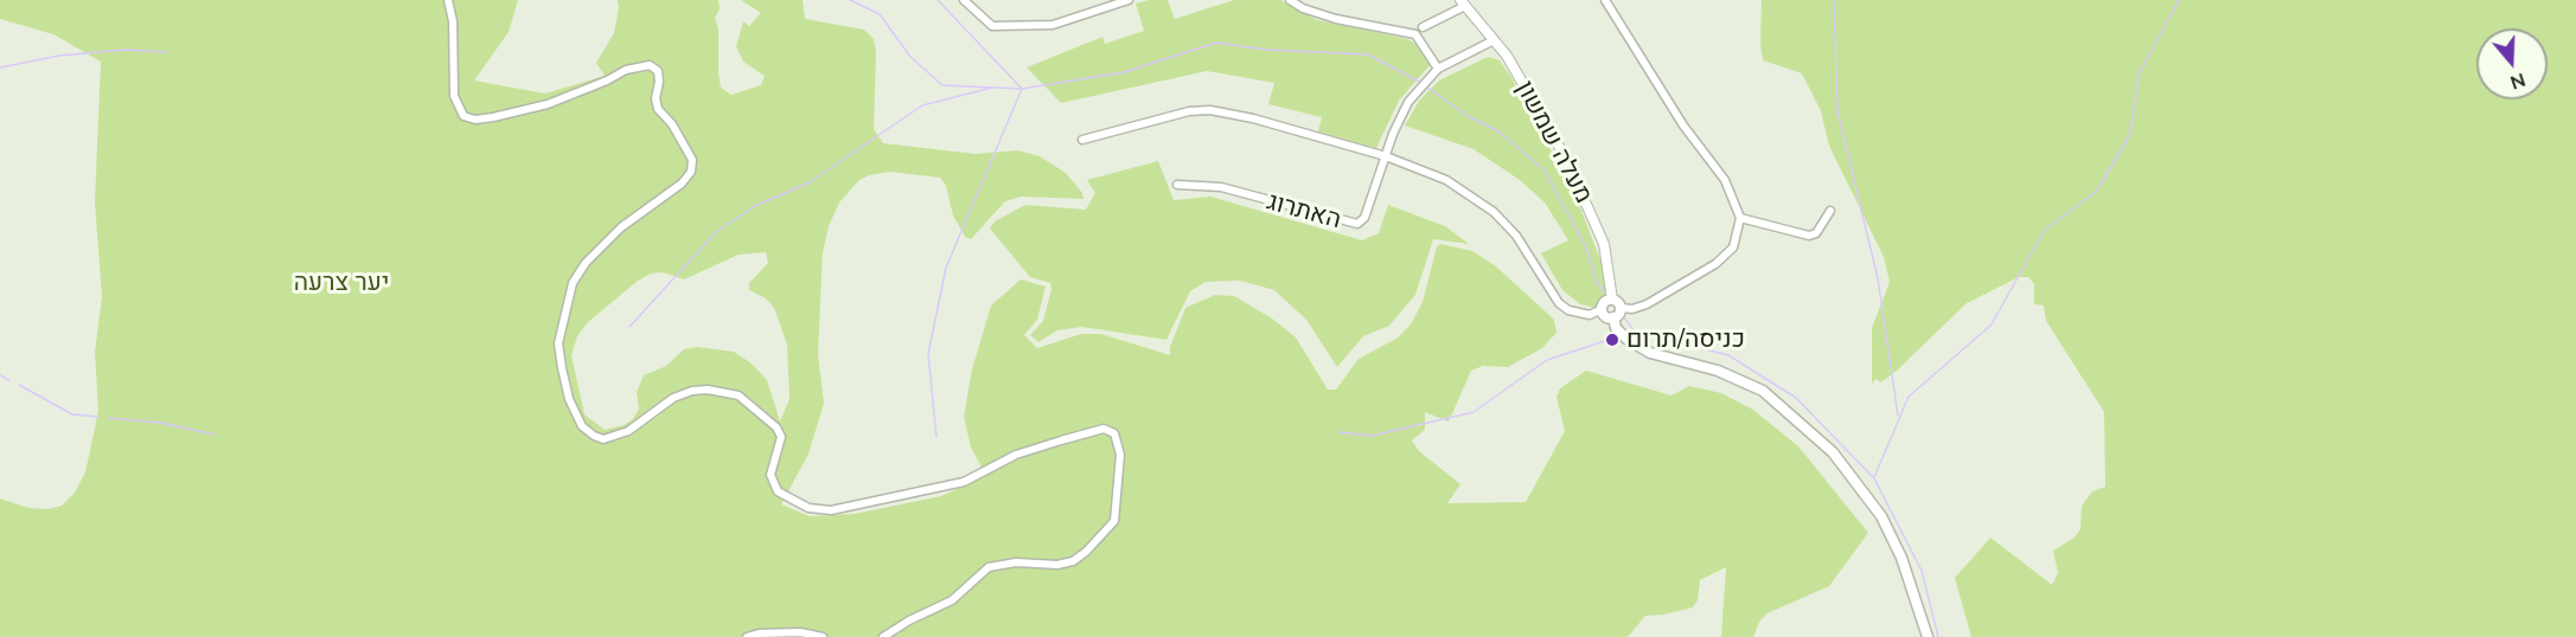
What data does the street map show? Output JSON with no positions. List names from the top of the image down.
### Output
{
  "streets": {
    "street": ["מעלה שמשון", "האתרוג"]
  },
  "parks": ["יער צרעה"],
  "places": ["כניסה/תרום"],
  "north": "bottom"
}
